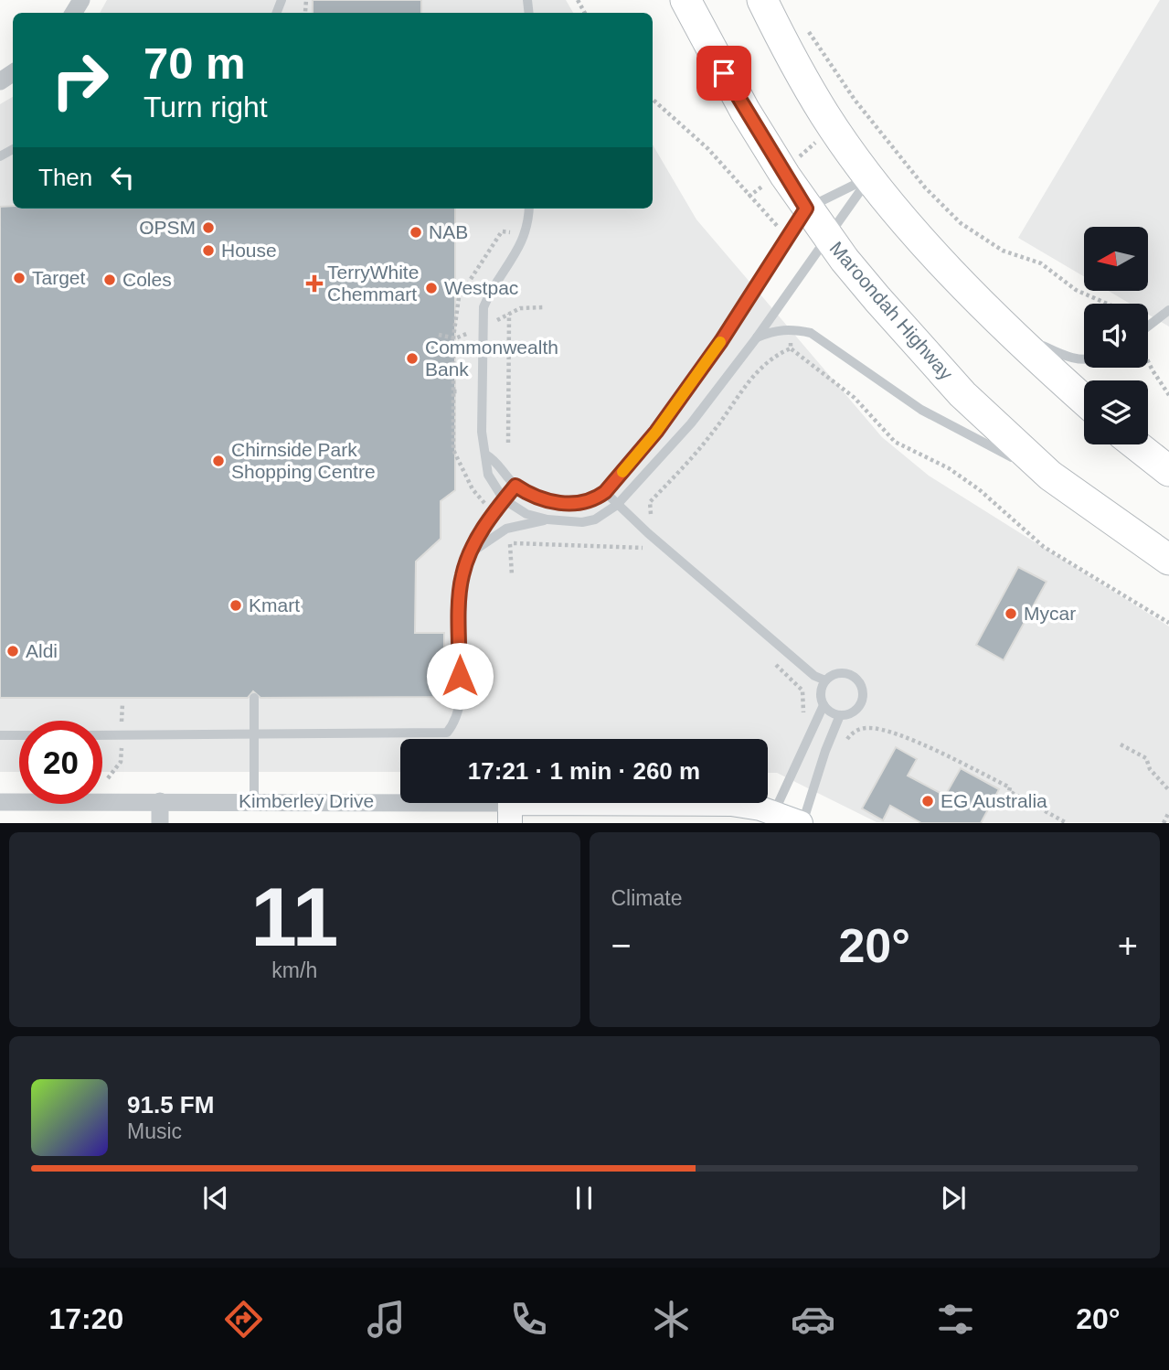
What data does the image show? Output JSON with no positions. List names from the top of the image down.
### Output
{
  "streets": {
    "highway": ["Maroondah Highway"],
    "main road": ["Kimberley Drive"]
  },
  "places": {
    "other": [
      "OPSM",
      "NAB",
      "House",
      "Target",
      "Coles",
      "Westpac",
      "Commonwealth Bank",
      "Chirnside Park Shopping Centre",
      "Kmart",
      "Mycar",
      "Aldi",
      "EG Australia"
    ],
    "health": ["TerryWhite Chemmart"]
  },
  "north": "left",
  "page": {
    "turn": ["70 m", "Turn right"],
    "then": "Then",
    "limit": "20",
    "trip": "17:21 · 1 min · 260 m",
    "tile": [
      ["11", "km/h"],
      "Climate"
    ],
    "heat": ["−", "20°", "+"],
    "song": ["91.5 FM", "Music"],
    "tabs": ["17:20", "20°"]
  }
}
